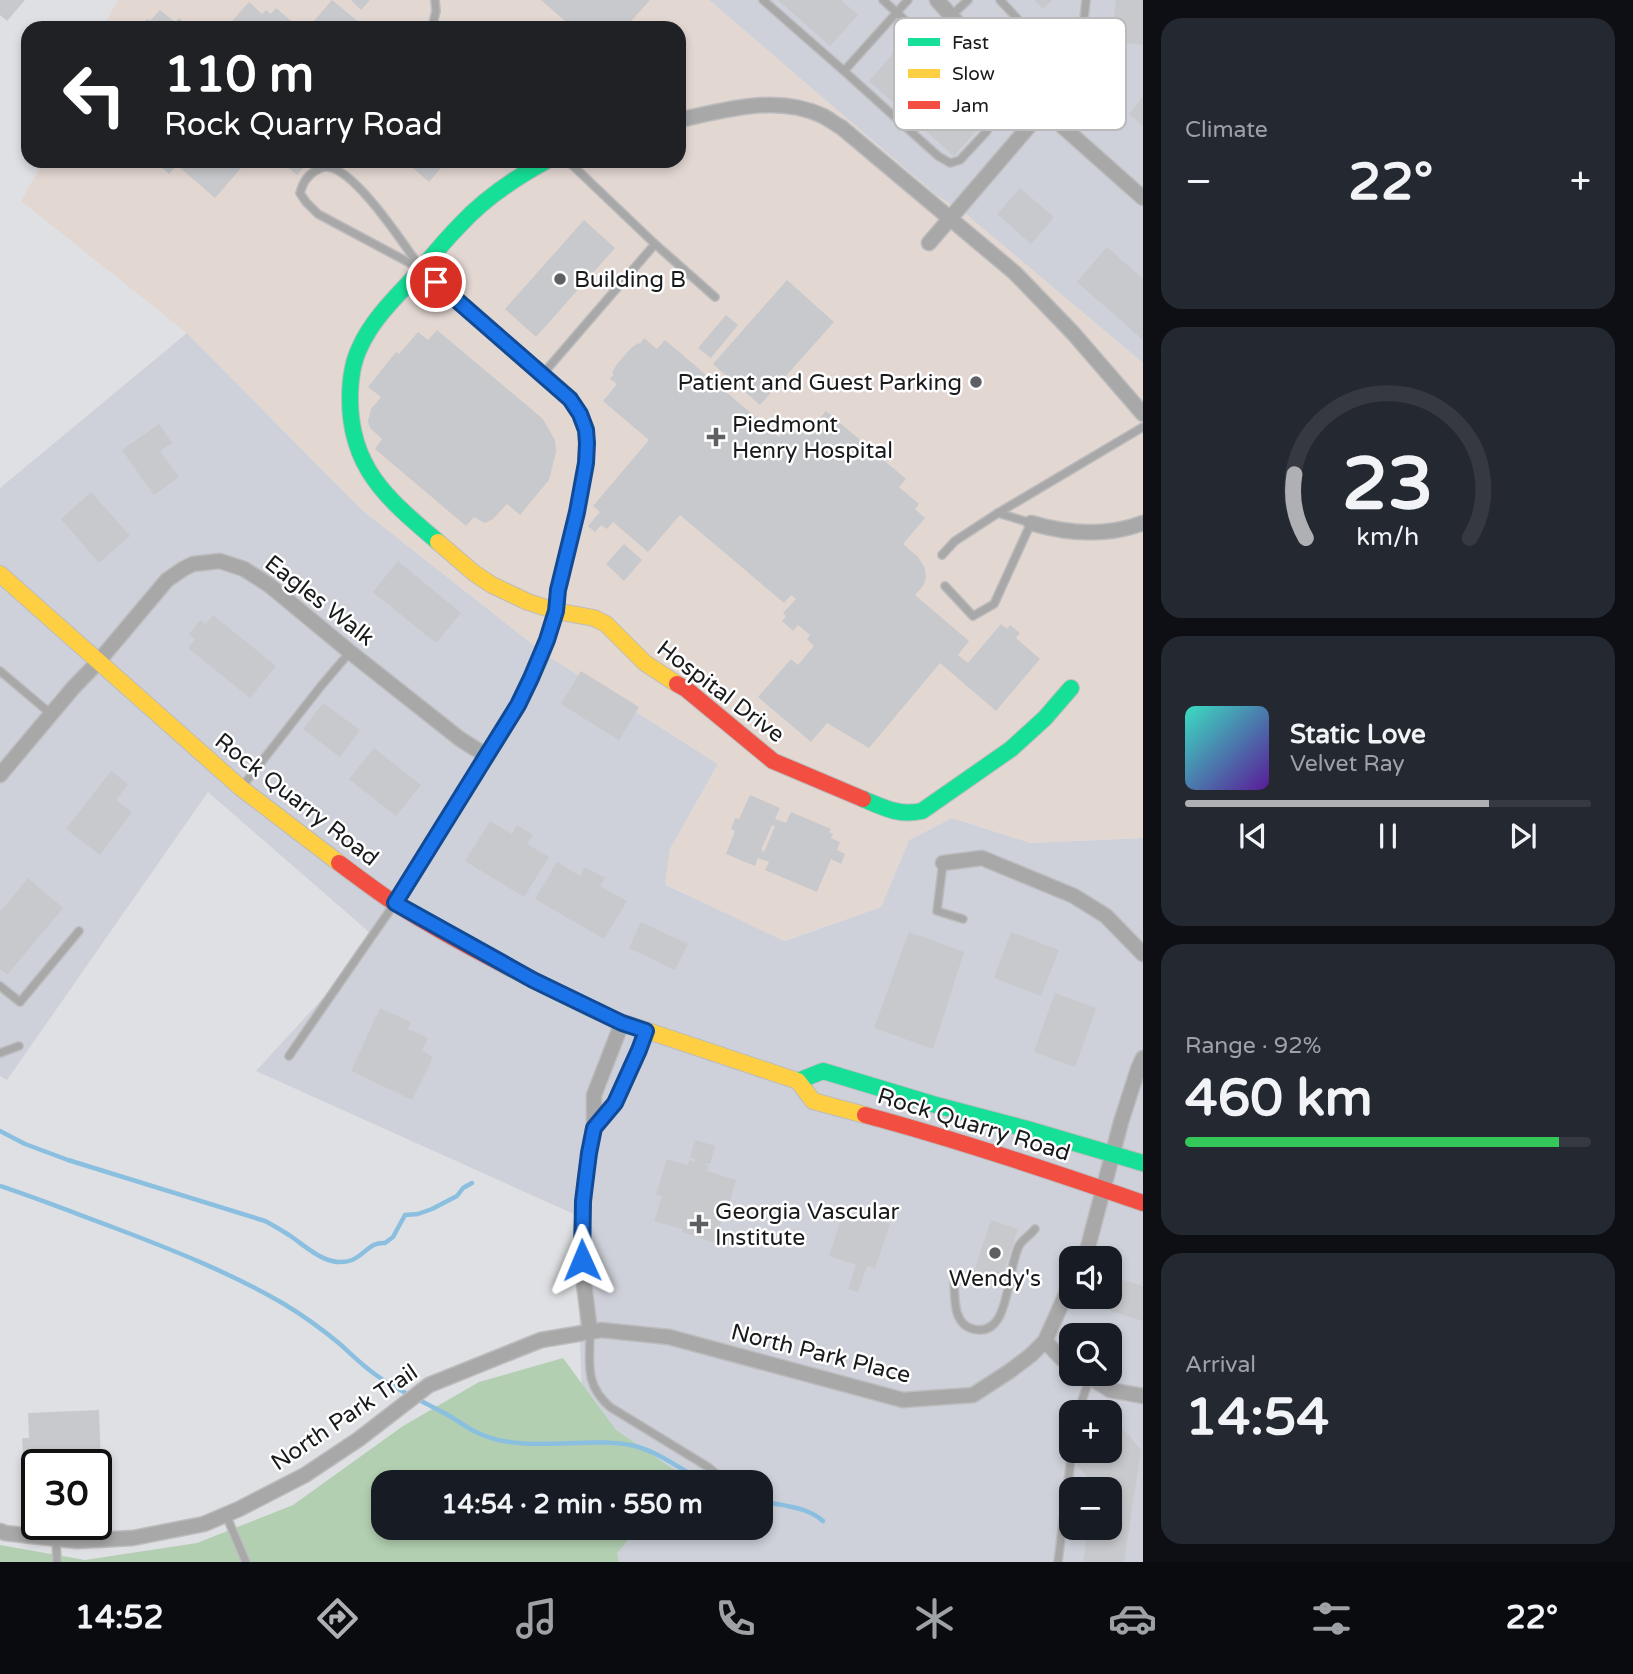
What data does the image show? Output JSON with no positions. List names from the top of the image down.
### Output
{
  "streets": {
    "street": [
      "Eagles Walk",
      "Hospital Drive",
      "Rock Quarry Road",
      "North Park Place",
      "North Park Trail"
    ]
  },
  "crossings": [
    ["Eagles Walk", "Rock Quarry Road"],
    ["North Park Place", "North Park Trail"]
  ],
  "places": {
    "other": ["Building B", "Patient and Guest Parking", "Wendy's"],
    "health": ["Piedmont Henry Hospital", "Georgia Vascular Institute"]
  },
  "legend": ["Fast", "Slow", "Jam"],
  "page": {
    "tile": [
      "Climate",
      ["Range · 92%", "460 km"],
      ["Arrival", "14:54"]
    ],
    "turn": ["110 m", "Rock Quarry Road"],
    "heat": ["−", "22°", "+"],
    "song": ["Static Love", "Velvet Ray"],
    "map_buttons": ["+", "−"],
    "limit": "30",
    "trip": "14:54 · 2 min · 550 m",
    "tabs": ["14:52", "22°"],
    "gauge": ["23", "km/h"]
  }
}
